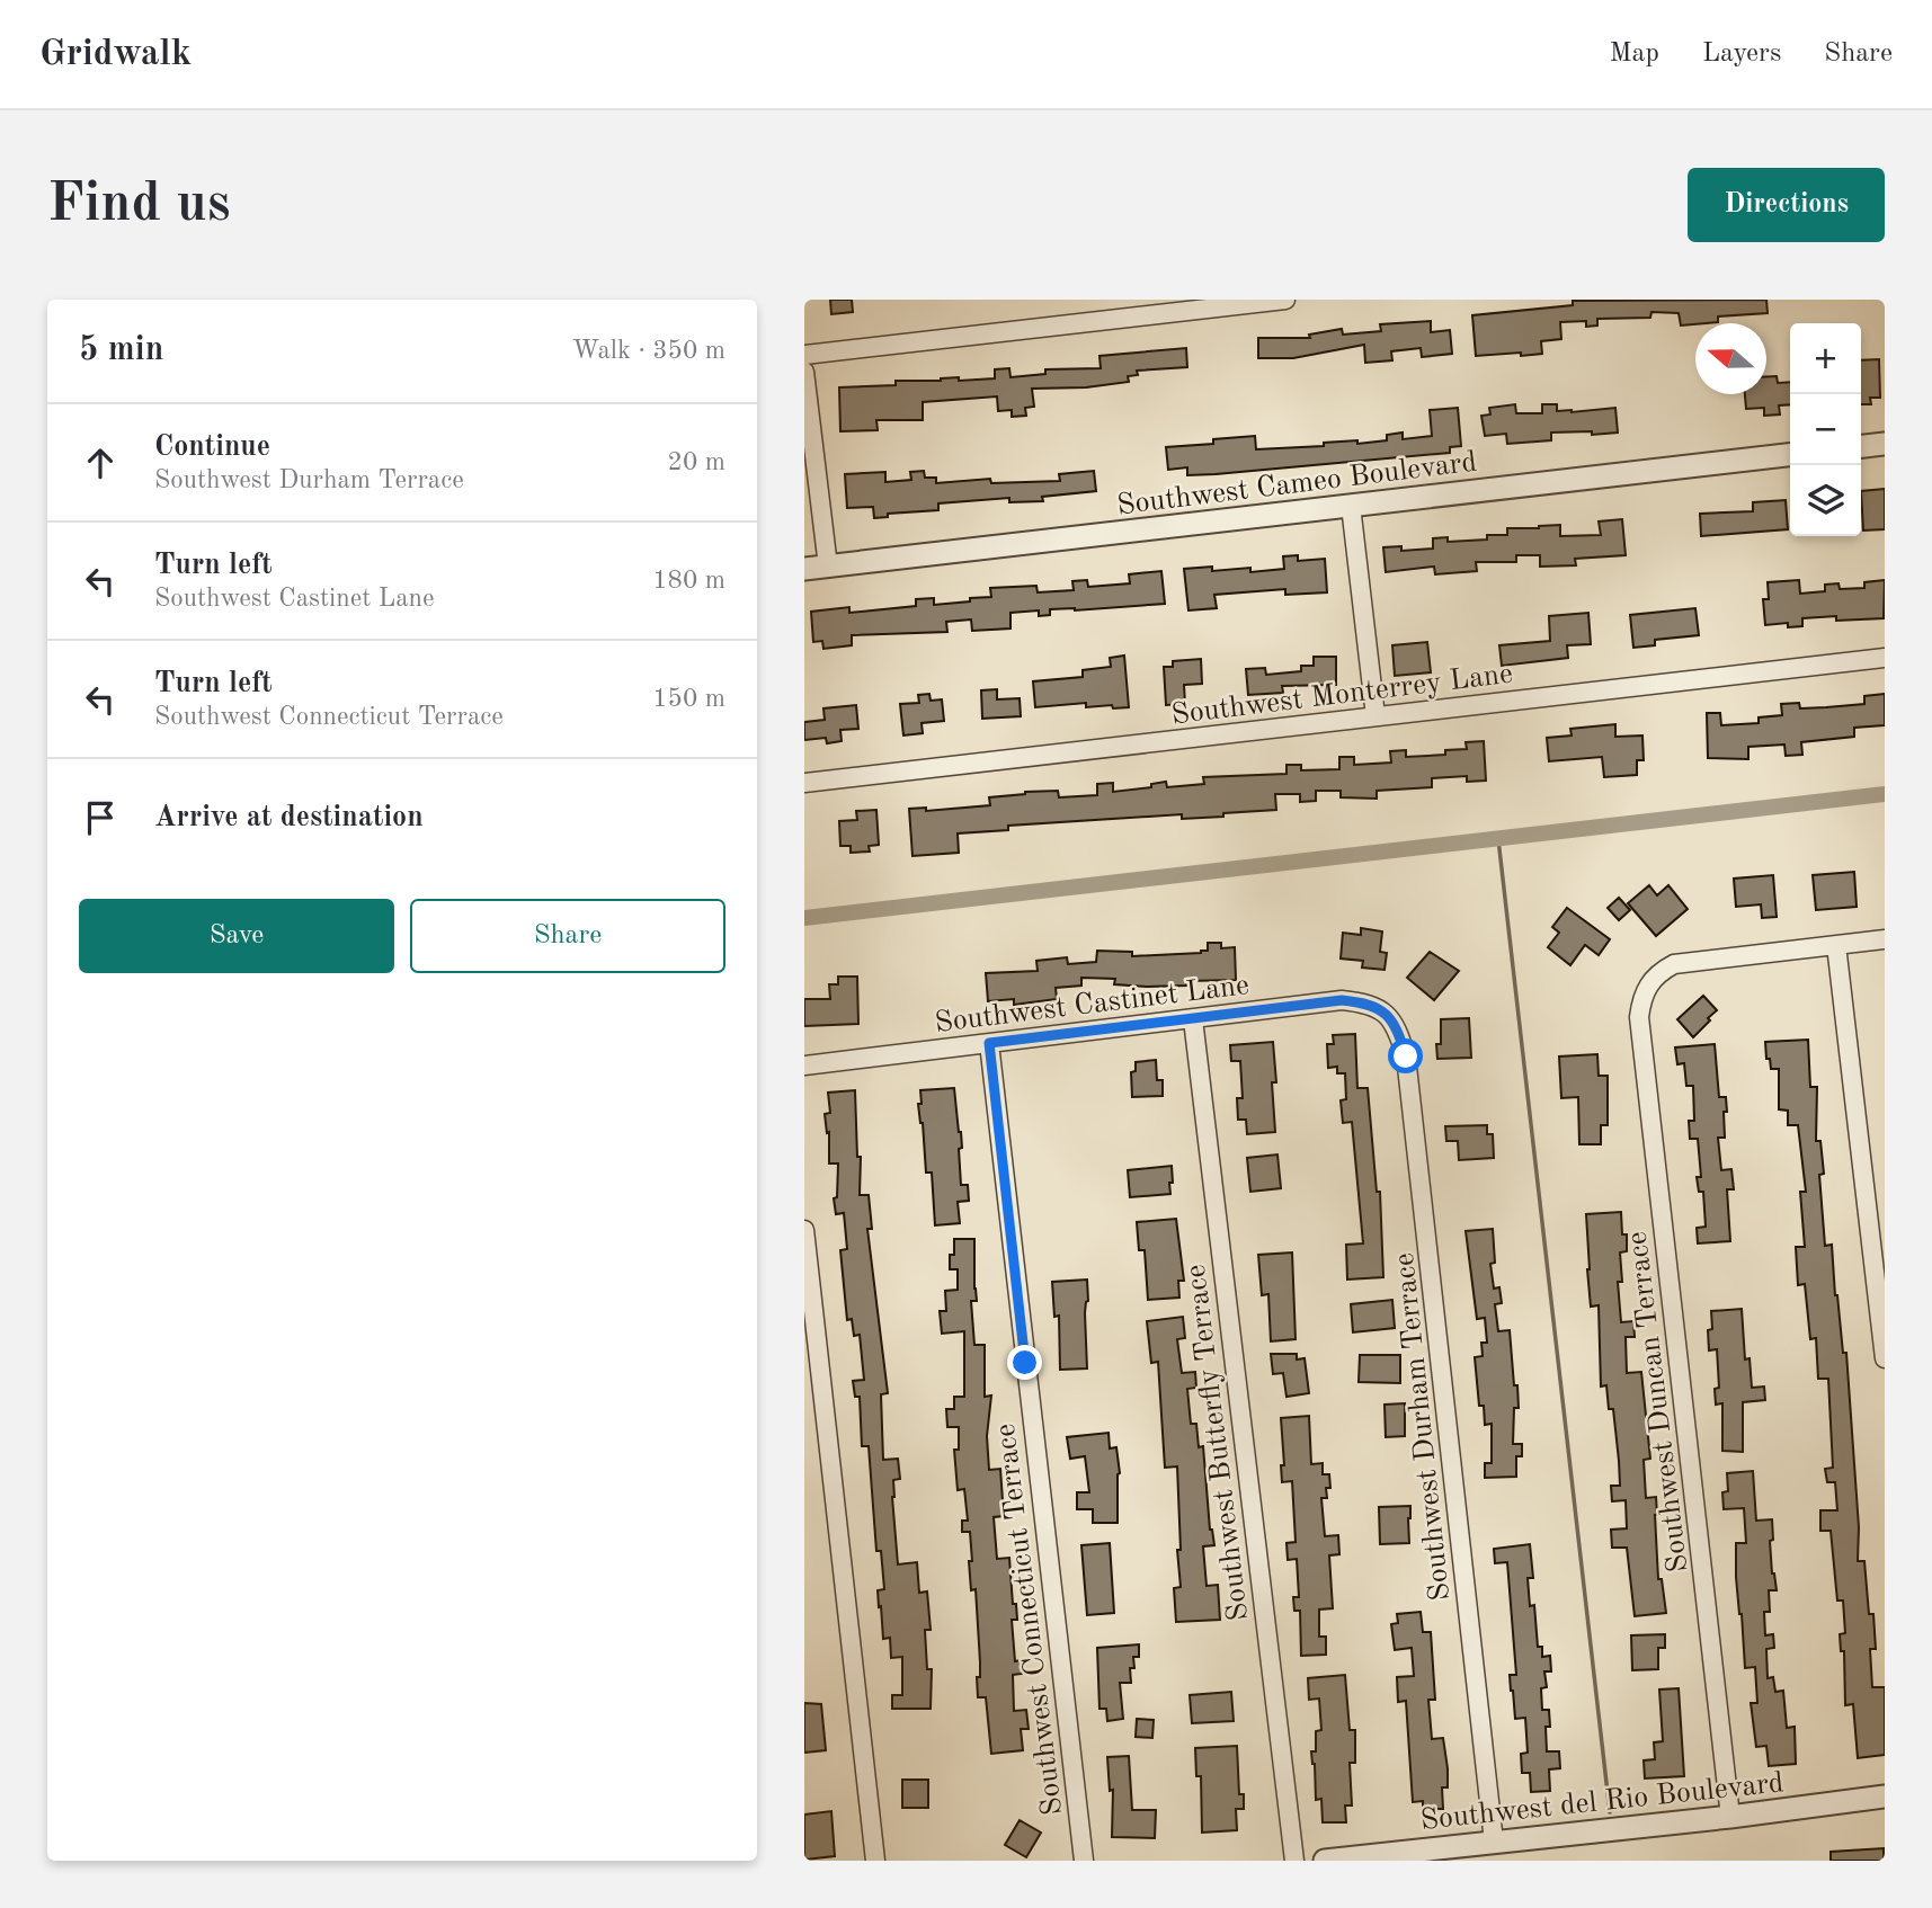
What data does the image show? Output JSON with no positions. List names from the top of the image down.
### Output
{
  "streets": {
    "street": [
      "Southwest Cameo Boulevard",
      "Southwest Monterrey Lane",
      "Southwest Castinet Lane",
      "Southwest Duncan Terrace",
      "Southwest Durham Terrace",
      "Southwest Butterfly Terrace",
      "Southwest Connecticut Terrace",
      "Southwest del Rio Boulevard"
    ]
  },
  "crossings": [
    ["Southwest Castinet Lane", "Southwest Durham Terrace"],
    ["Southwest Castinet Lane", "Southwest Butterfly Terrace"],
    ["Southwest Castinet Lane", "Southwest Connecticut Terrace"],
    ["Southwest Duncan Terrace", "Southwest del Rio Boulevard"],
    ["Southwest Durham Terrace", "Southwest del Rio Boulevard"]
  ],
  "north": "left",
  "page": {
    "header": "Gridwalk",
    "nav": ["Map", "Layers", "Share"],
    "buttons": [
      "Directions",
      ["Save", "Share"]
    ],
    "title": "Find us",
    "heading": ["5 min", "Walk · 350 m"],
    "map_buttons": ["+", "−"],
    "list": [
      ["Continue", "Southwest Durham Terrace", "20 m"],
      ["Turn left", "Southwest Castinet Lane", "180 m"],
      ["Turn left", "Southwest Connecticut Terrace", "150 m"],
      "Arrive at destination"
    ]
  }
}
